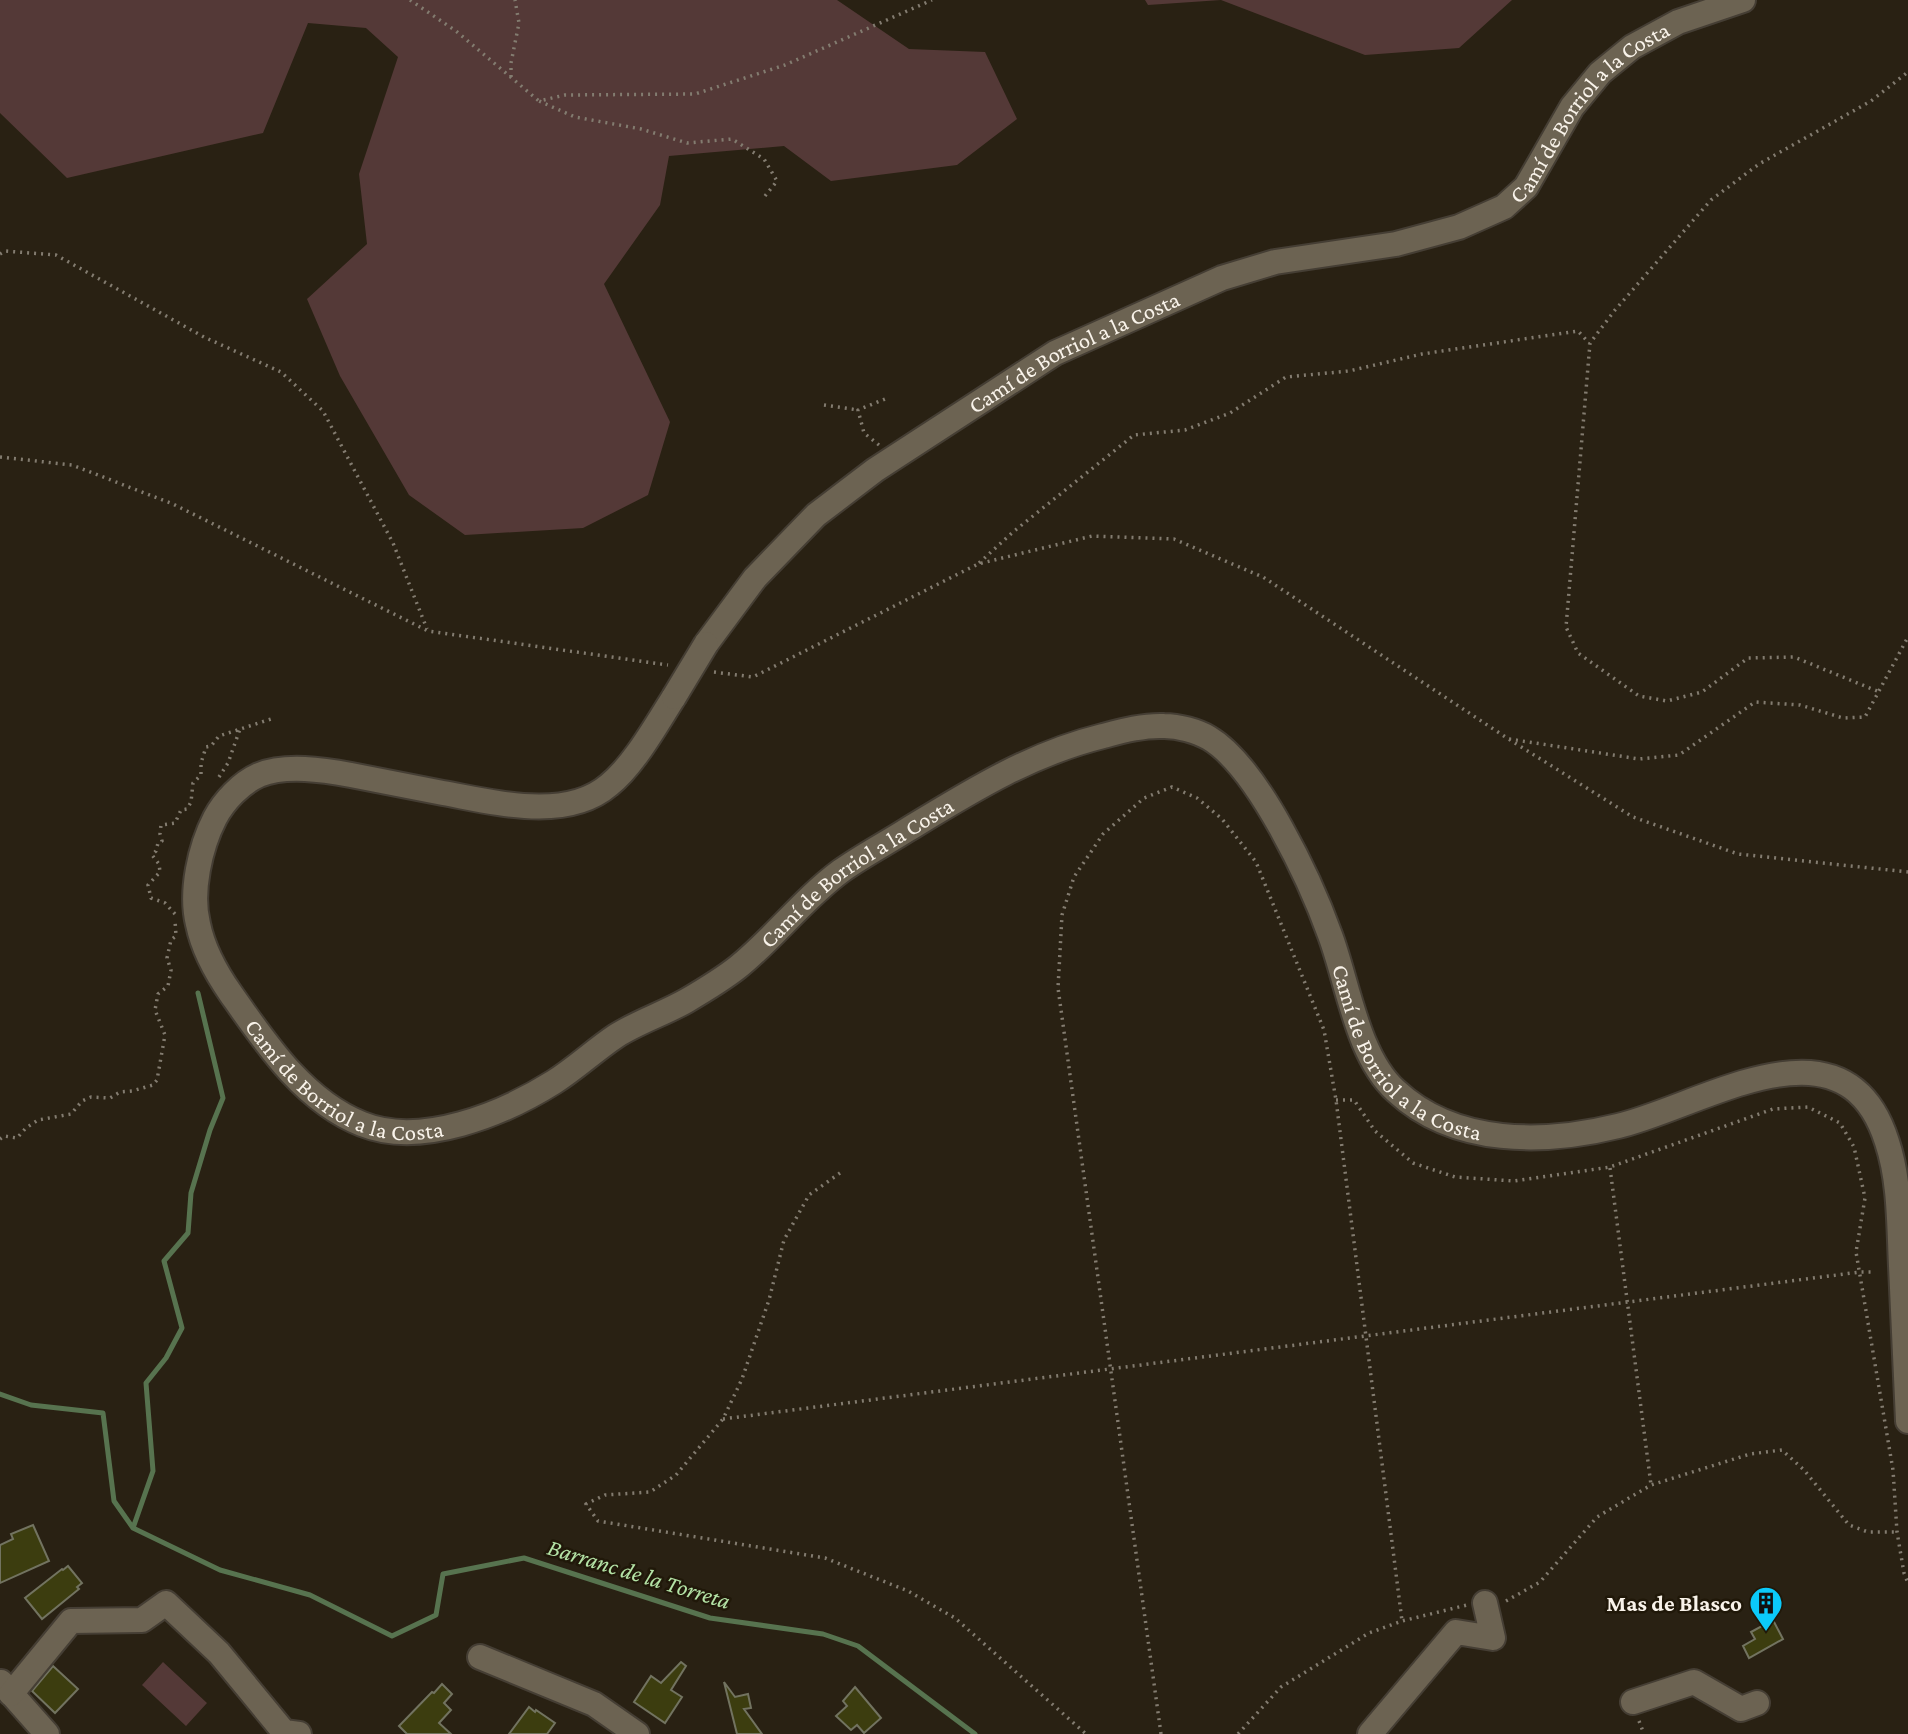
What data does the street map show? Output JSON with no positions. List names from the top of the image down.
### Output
{
  "streets": {
    "street": ["Camí de Borriol a la Costa"]
  },
  "water": ["Barranc de la Torreta"],
  "places": {
    "building": ["Mas de Blasco"]
  }
}
